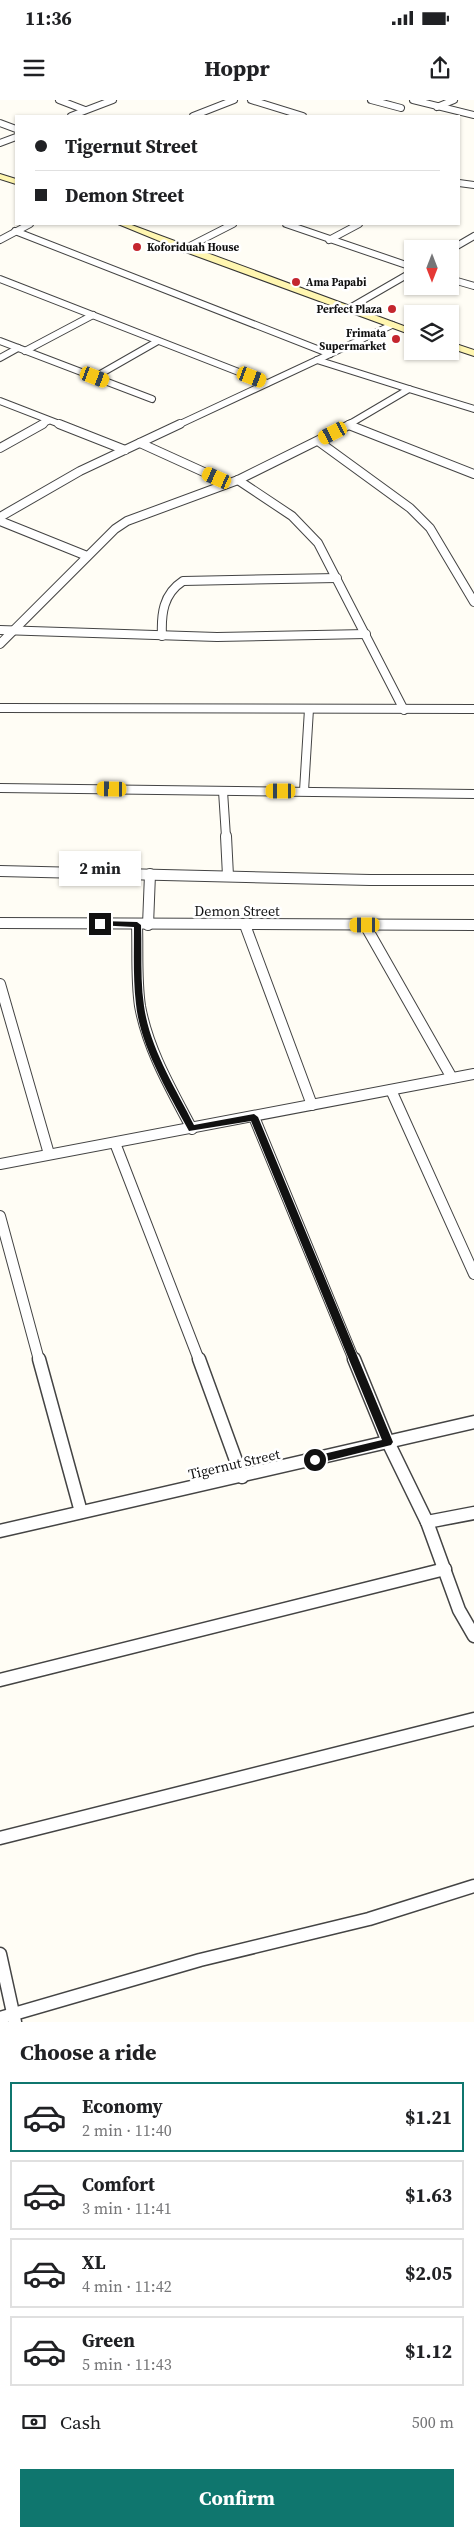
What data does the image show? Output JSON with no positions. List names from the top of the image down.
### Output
{
  "streets": {
    "street": ["Demon Street", "Tigernut Street"]
  },
  "places": [
    "Koforiduah House",
    "Ama Papabi",
    "Perfect Plaza",
    "Frimata Supermarket"
  ],
  "north": "bottom",
  "page": {
    "status": "11:36",
    "header": "Hoppr",
    "banner": ["Tigernut Street", "Demon Street"],
    "bubble": "2 min",
    "heading": "Choose a ride",
    "list": [
      {
        "name": "Economy",
        "note": "2 min · 11:40",
        "value": "$1.21"
      },
      {
        "name": "Comfort",
        "note": "3 min · 11:41",
        "value": "$1.63"
      },
      {
        "name": "XL",
        "note": "4 min · 11:42",
        "value": "$2.05"
      },
      {
        "name": "Green",
        "note": "5 min · 11:43",
        "value": "$1.12"
      }
    ],
    "pay": ["Cash", "500 m"],
    "buttons": "Confirm"
  }
}
